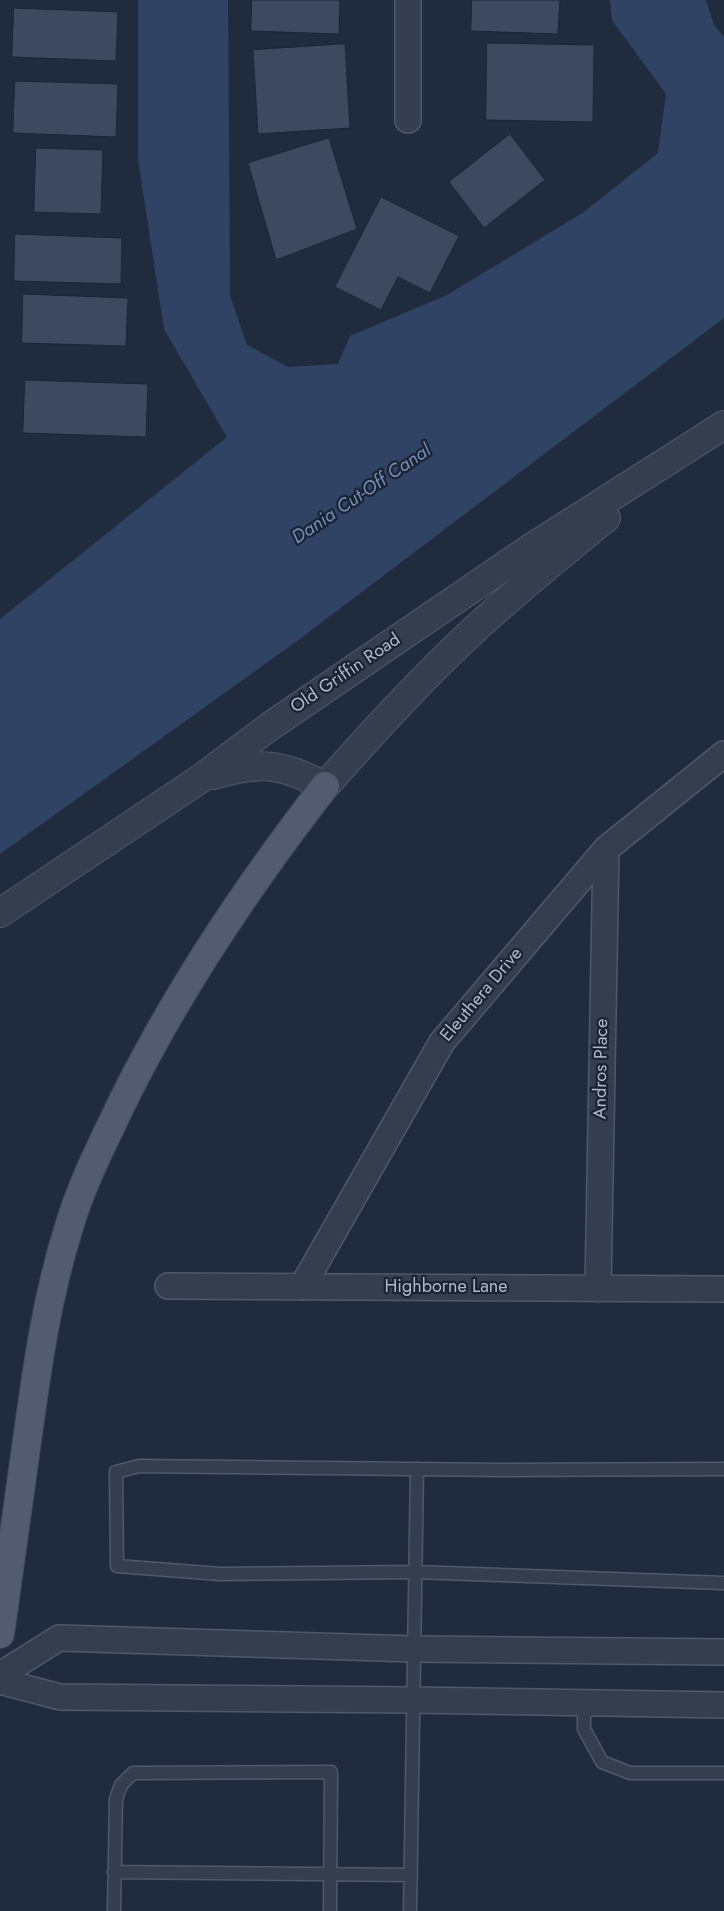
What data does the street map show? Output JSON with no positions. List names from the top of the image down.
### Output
{
  "streets": {
    "street": [
      "Old Griffin Road",
      "Eleuthera Drive",
      "Andros Place",
      "Highborne Lane"
    ]
  },
  "crossings": [
    ["Eleuthera Drive", "Andros Place"],
    ["Eleuthera Drive", "Highborne Lane"],
    ["Andros Place", "Highborne Lane"]
  ],
  "water": ["Dania Cut-Off Canal"]
}
